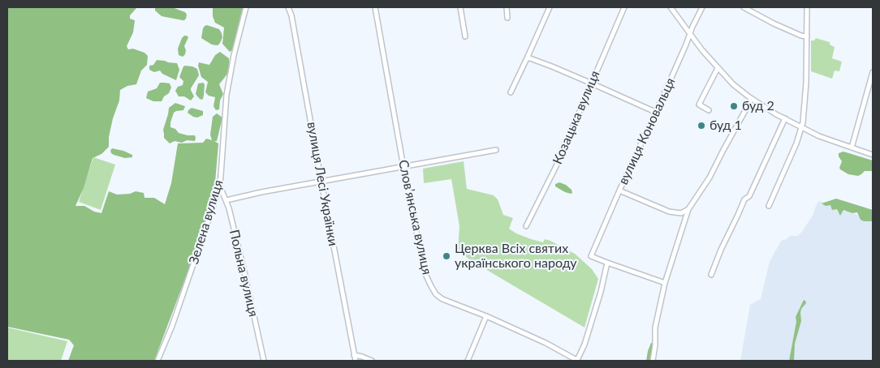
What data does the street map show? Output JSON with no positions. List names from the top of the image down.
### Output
{
  "streets": {
    "street": [
      "Козацька вулиця",
      "вулиця Коновальця",
      "вулиця Лесі Українки",
      "Словʼянська вулиця",
      "Зелена вулиця",
      "Польна вулиця"
    ]
  },
  "crossings": [
    ["Зелена вулиця", "Польна вулиця"]
  ],
  "places": ["буд 2", "буд 1", "Церква Всіх святих українського народу"]
}
